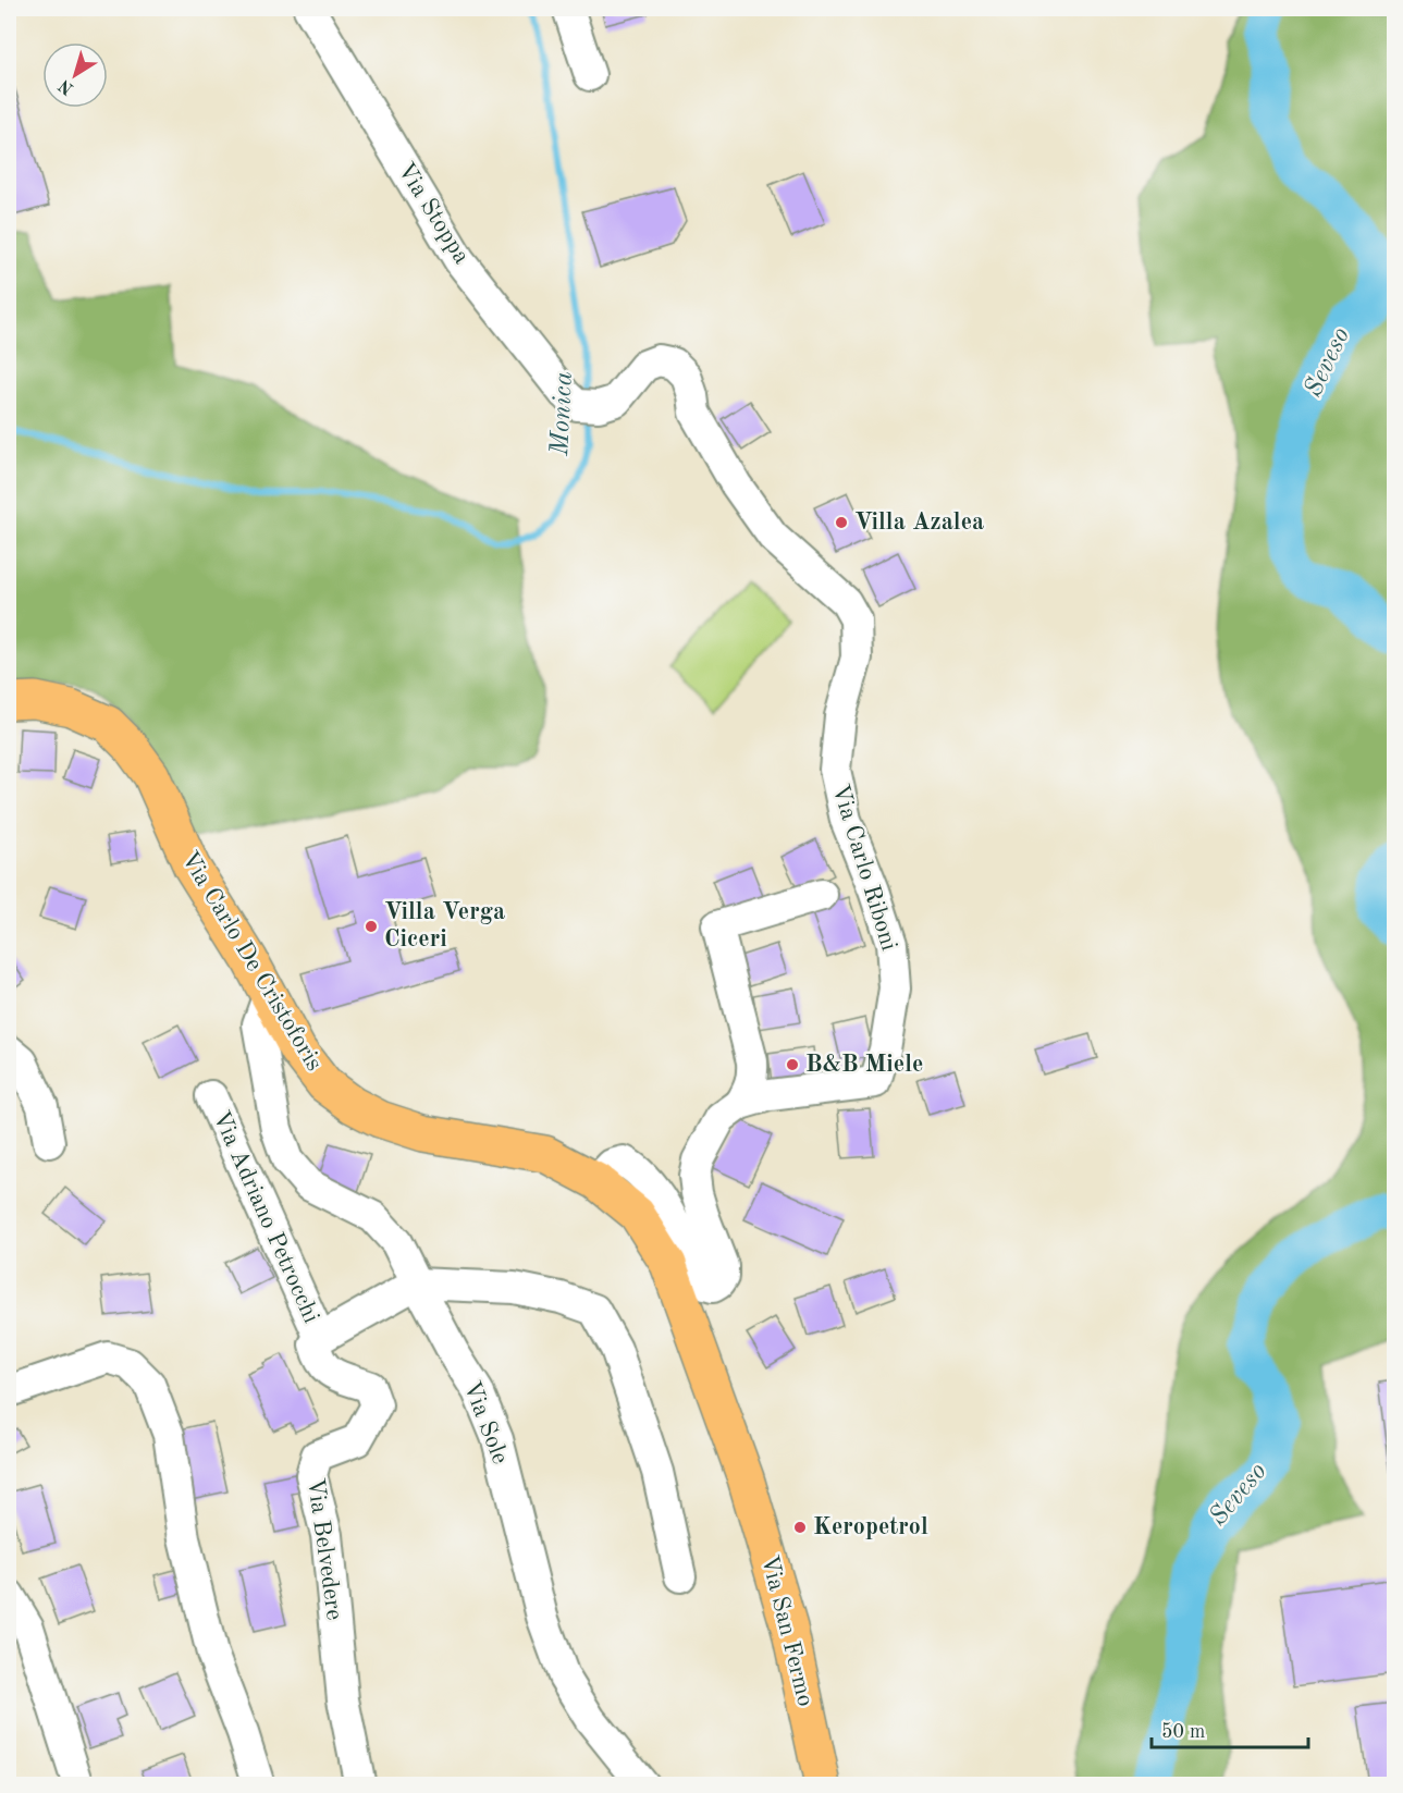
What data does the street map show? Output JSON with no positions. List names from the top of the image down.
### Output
{
  "streets": {
    "main road": ["Via Carlo De Cristoforis", "Via San Fermo"],
    "street": [
      "Via Stoppa",
      "Via Carlo Riboni",
      "Via Adriano Petrocchi",
      "Via Sole",
      "Via Belvedere"
    ]
  },
  "crossings": [
    ["Via Stoppa", "Via Carlo Riboni"],
    ["Via Carlo De Cristoforis", "Via San Fermo"],
    ["Via Adriano Petrocchi", "Via Belvedere"]
  ],
  "water": ["Seveso", "Monica"],
  "places": [
    "Villa Azalea",
    "Villa Verga Ciceri",
    "B&B Miele",
    "Keropetrol"
  ],
  "scale_bar": "50 m",
  "north": "bottom left"
}
